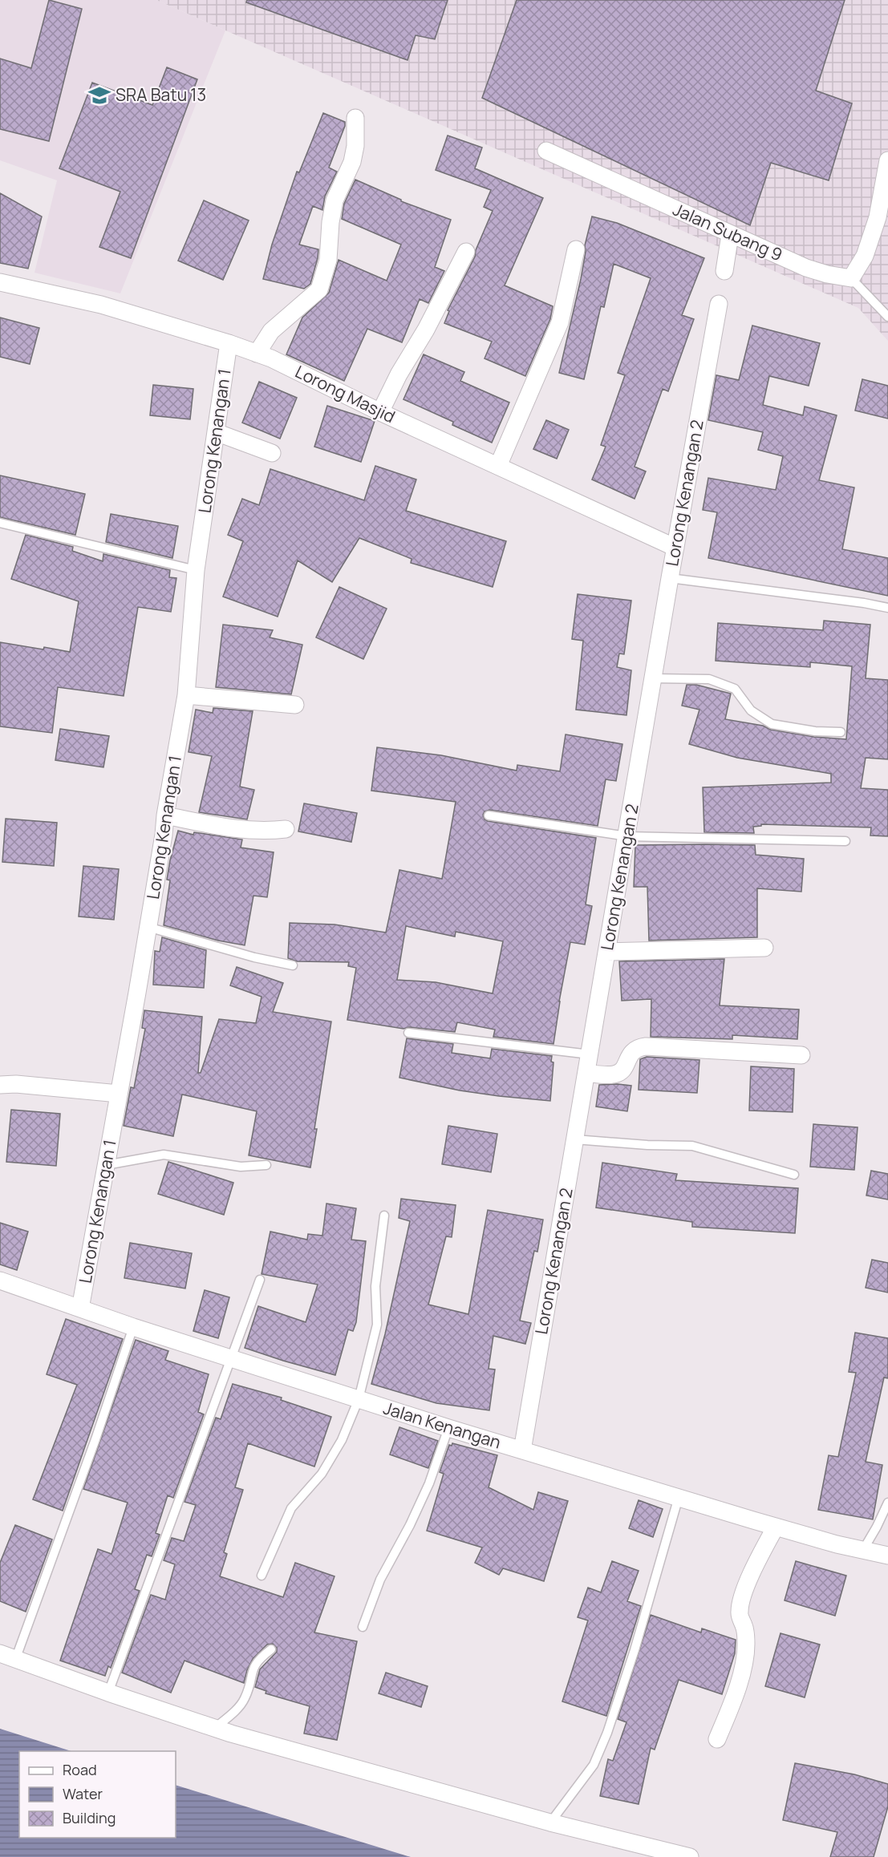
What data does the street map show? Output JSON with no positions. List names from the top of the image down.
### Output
{
  "streets": {
    "street": [
      "Jalan Subang 9",
      "Lorong Masjid",
      "Lorong Kenangan 1",
      "Lorong Kenangan 2",
      "Jalan Kenangan"
    ]
  },
  "crossings": [
    ["Lorong Masjid", "Lorong Kenangan 1"],
    ["Lorong Masjid", "Lorong Kenangan 2"],
    ["Lorong Kenangan 1", "Jalan Kenangan"],
    ["Lorong Kenangan 2", "Jalan Kenangan"]
  ],
  "places": {
    "school or university": ["SRA Batu 13"]
  },
  "legend": ["Road", "Water", "Building"]
}
